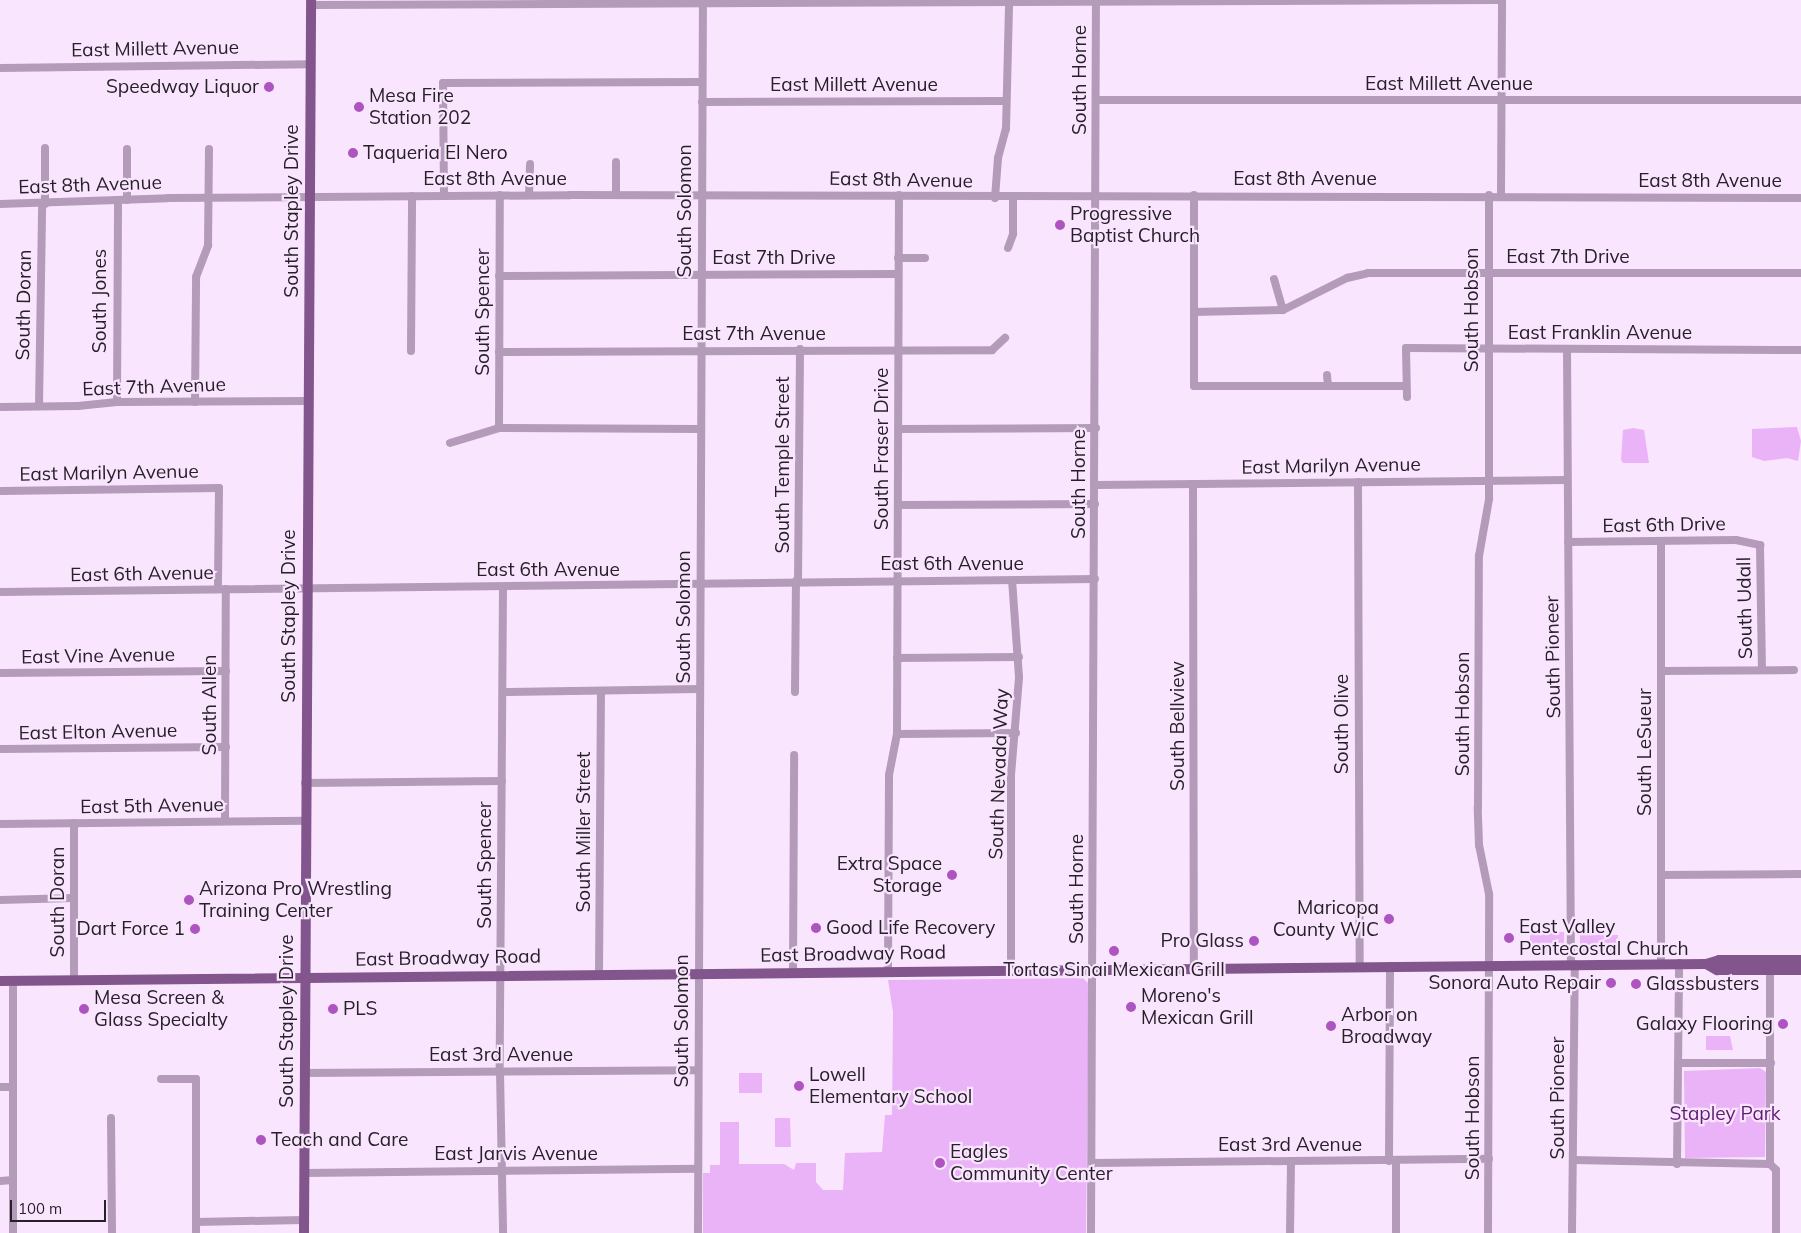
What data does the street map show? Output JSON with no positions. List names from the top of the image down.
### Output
{
  "streets": {
    "main road": ["South Stapley Drive", "East Broadway Road"],
    "street": [
      "East Millett Avenue",
      "South Horne",
      "East 8th Avenue",
      "South Solomon",
      "East 7th Drive",
      "South Jones",
      "South Doran",
      "South Hobson",
      "South Spencer",
      "East Franklin Avenue",
      "East 7th Avenue",
      "South Fraser Drive",
      "South Temple Street",
      "East Marilyn Avenue",
      "East 6th Drive",
      "East 6th Avenue",
      "South Udall",
      "East Vine Avenue",
      "South Pioneer",
      "South Allen",
      "South Olive",
      "South Bellview",
      "East Elton Avenue",
      "South LeSueur",
      "South Nevada Way",
      "East 5th Avenue",
      "South Miller Street",
      "East 3rd Avenue",
      "East Jarvis Avenue"
    ]
  },
  "crossings": [
    ["East Millett Avenue", "South Horne"],
    ["East Millett Avenue", "South Stapley Drive"],
    ["East Millett Avenue", "South Solomon"],
    ["South Horne", "East 8th Avenue"],
    ["South Horne", "East Marilyn Avenue"],
    ["South Horne", "East 6th Avenue"],
    ["South Horne", "East Broadway Road"],
    ["South Horne", "East 3rd Avenue"],
    ["East 8th Avenue", "South Stapley Drive"],
    ["East 8th Avenue", "South Solomon"],
    ["East 8th Avenue", "South Jones"],
    ["East 8th Avenue", "South Doran"],
    ["East 8th Avenue", "South Hobson"],
    ["East 8th Avenue", "South Spencer"],
    ["East 8th Avenue", "South Fraser Drive"],
    ["South Stapley Drive", "East 7th Avenue"],
    ["South Stapley Drive", "East 6th Avenue"],
    ["South Stapley Drive", "East 5th Avenue"],
    ["South Stapley Drive", "East Broadway Road"],
    ["South Stapley Drive", "East 3rd Avenue"],
    ["South Stapley Drive", "East Jarvis Avenue"],
    ["South Solomon", "East 7th Drive"],
    ["South Solomon", "East 7th Avenue"],
    ["South Solomon", "East 6th Avenue"],
    ["South Solomon", "East Broadway Road"],
    ["South Solomon", "East 3rd Avenue"],
    ["South Solomon", "East Jarvis Avenue"],
    ["East 7th Drive", "South Hobson"],
    ["East 7th Drive", "South Spencer"],
    ["East 7th Drive", "South Fraser Drive"],
    ["South Jones", "East 7th Avenue"],
    ["South Doran", "East 7th Avenue"],
    ["South Doran", "East 5th Avenue"],
    ["South Doran", "East Broadway Road"],
    ["South Hobson", "East Franklin Avenue"],
    ["South Hobson", "East Marilyn Avenue"],
    ["South Hobson", "East Broadway Road"],
    ["South Hobson", "East 3rd Avenue"],
    ["South Spencer", "East 7th Avenue"],
    ["South Spencer", "East 6th Avenue"],
    ["South Spencer", "East Broadway Road"],
    ["South Spencer", "East 3rd Avenue"],
    ["South Spencer", "East Jarvis Avenue"],
    ["East Franklin Avenue", "South Pioneer"],
    ["East 7th Avenue", "South Fraser Drive"],
    ["East 7th Avenue", "South Temple Street"],
    ["South Fraser Drive", "East 6th Avenue"],
    ["South Fraser Drive", "East Broadway Road"],
    ["South Temple Street", "East 6th Avenue"],
    ["East Marilyn Avenue", "East 6th Avenue"],
    ["East Marilyn Avenue", "South Pioneer"],
    ["East Marilyn Avenue", "South Olive"],
    ["East Marilyn Avenue", "South Bellview"],
    ["East 6th Drive", "South Udall"],
    ["East 6th Drive", "South Pioneer"],
    ["East 6th Drive", "South LeSueur"],
    ["East 6th Avenue", "South Allen"],
    ["East 6th Avenue", "South Nevada Way"],
    ["East Vine Avenue", "South Allen"],
    ["South Pioneer", "East Broadway Road"],
    ["South Allen", "East Elton Avenue"],
    ["South Allen", "East 5th Avenue"],
    ["South Olive", "East Broadway Road"],
    ["South Bellview", "East Broadway Road"],
    ["South LeSueur", "East Broadway Road"],
    ["South Nevada Way", "East Broadway Road"],
    ["South Miller Street", "East Broadway Road"]
  ],
  "parks": ["Stapley Park"],
  "places": [
    "Speedway Liquor",
    "Mesa Fire Station 202",
    "Taqueria El Nero",
    "Progressive Baptist Church",
    "Extra Space Storage",
    "Arizona Pro Wrestling Training Center",
    "Maricopa County WIC",
    "Good Life Recovery",
    "Dart Force 1",
    "East Valley Pentecostal Church",
    "Pro Glass",
    "Tortas Sinai Mexican Grill",
    "Sonora Auto Repair",
    "Glassbusters",
    "Moreno's Mexican Grill",
    "Mesa Screen & Glass Specialty",
    "PLS",
    "Galaxy Flooring",
    "Arbor on Broadway",
    "Lowell Elementary School",
    "Teach and Care",
    "Eagles Community Center"
  ],
  "scale_bar": "100 m"
}
